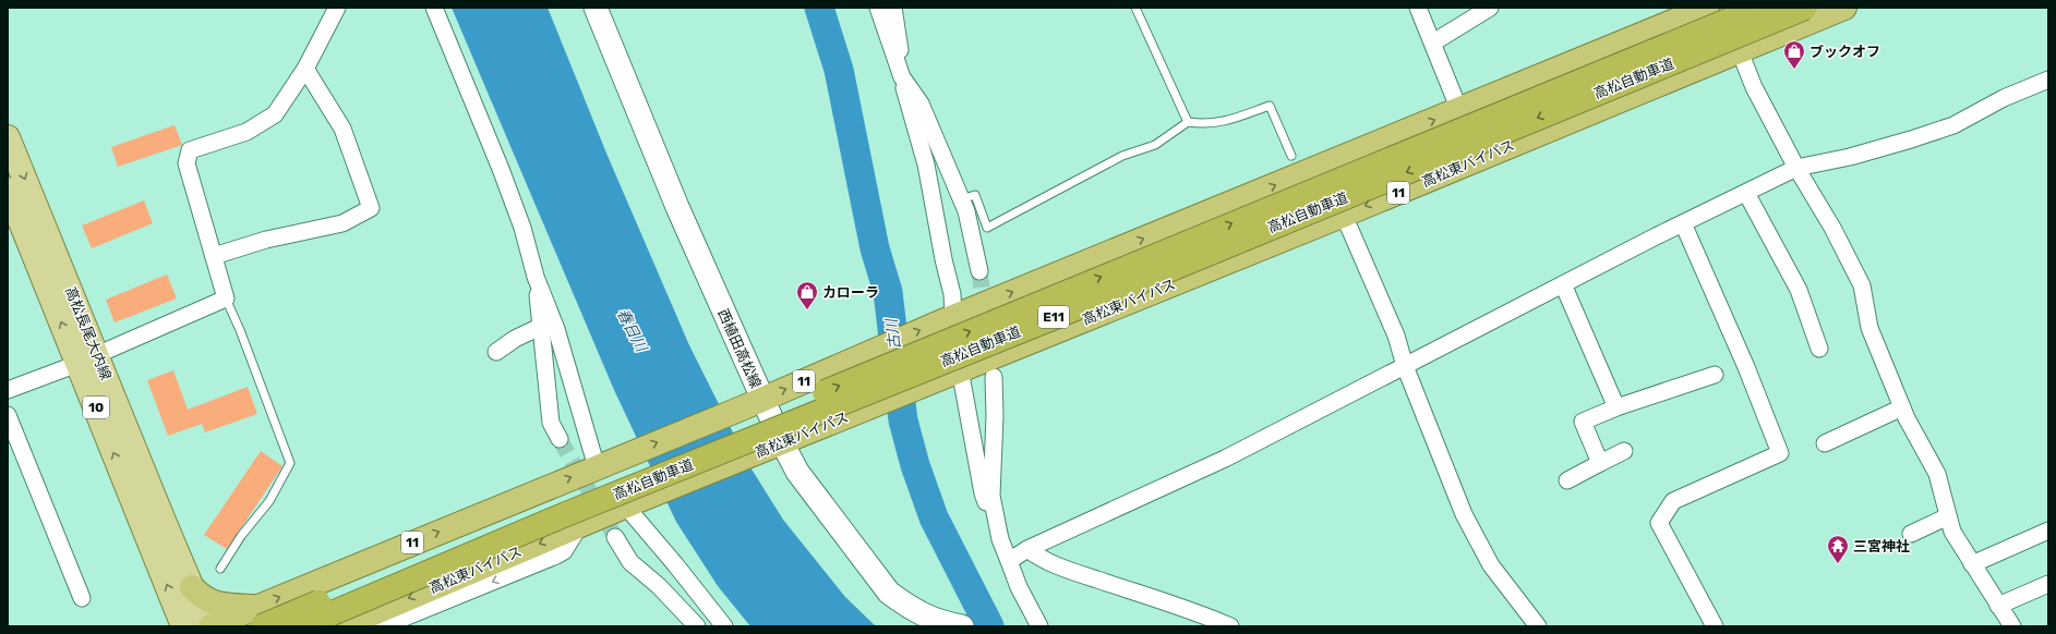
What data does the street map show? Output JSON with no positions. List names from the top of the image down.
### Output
{
  "streets": {
    "highway": [
      "高松自動車道",
      "高松東バイパス",
      "11",
      "E11"
    ],
    "main road": ["高松長尾大内線", "西植田高松線", "10"]
  },
  "crossings": [
    ["高松自動車道", "11"],
    ["高松東バイパス", "西植田高松線"],
    ["11", "高松長尾大内線"],
    ["11", "西植田高松線"]
  ],
  "water": ["春日川", "古川"],
  "places": {
    "shop": ["ブックオフ", "カローラ"],
    "temple": ["三宮神社"]
  }
}
